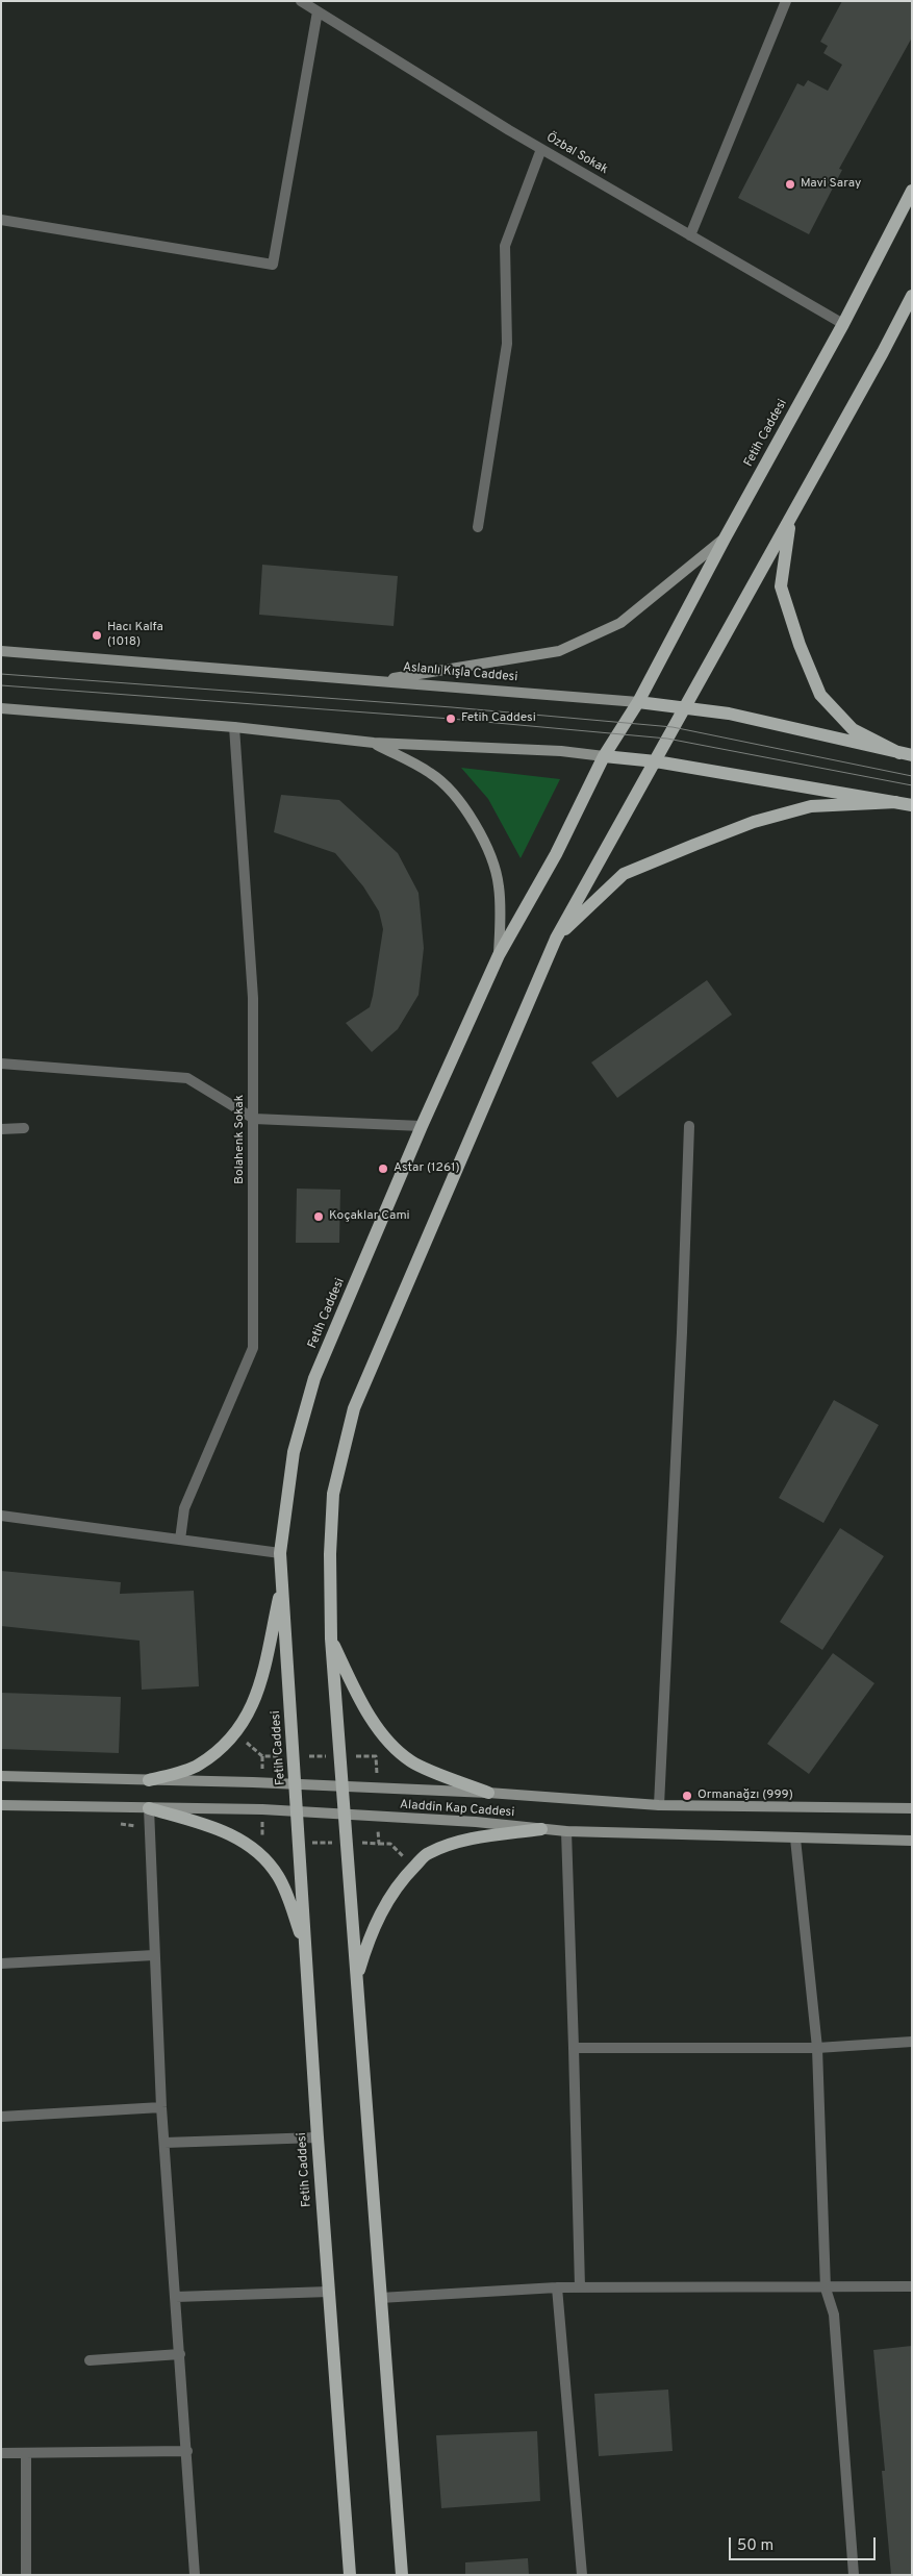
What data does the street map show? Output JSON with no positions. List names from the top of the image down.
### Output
{
  "streets": {
    "main road": ["Fetih Caddesi", "Aslanlı Kışla Caddesi", "Aladdin Kap Caddesi"],
    "street": ["Özbal Sokak", "Bolahenk Sokak"]
  },
  "crossings": [
    ["Özbal Sokak", "Fetih Caddesi"],
    ["Fetih Caddesi", "Aslanlı Kışla Caddesi"],
    ["Fetih Caddesi", "Aladdin Kap Caddesi"]
  ],
  "places": [
    "Mavi Saray",
    "Hacı Kalfa (1018)",
    "Fetih Caddesi",
    "Astar (1261)",
    "Koçaklar Cami",
    "Ormanağzı (999)"
  ],
  "scale_bar": "50 m"
}
